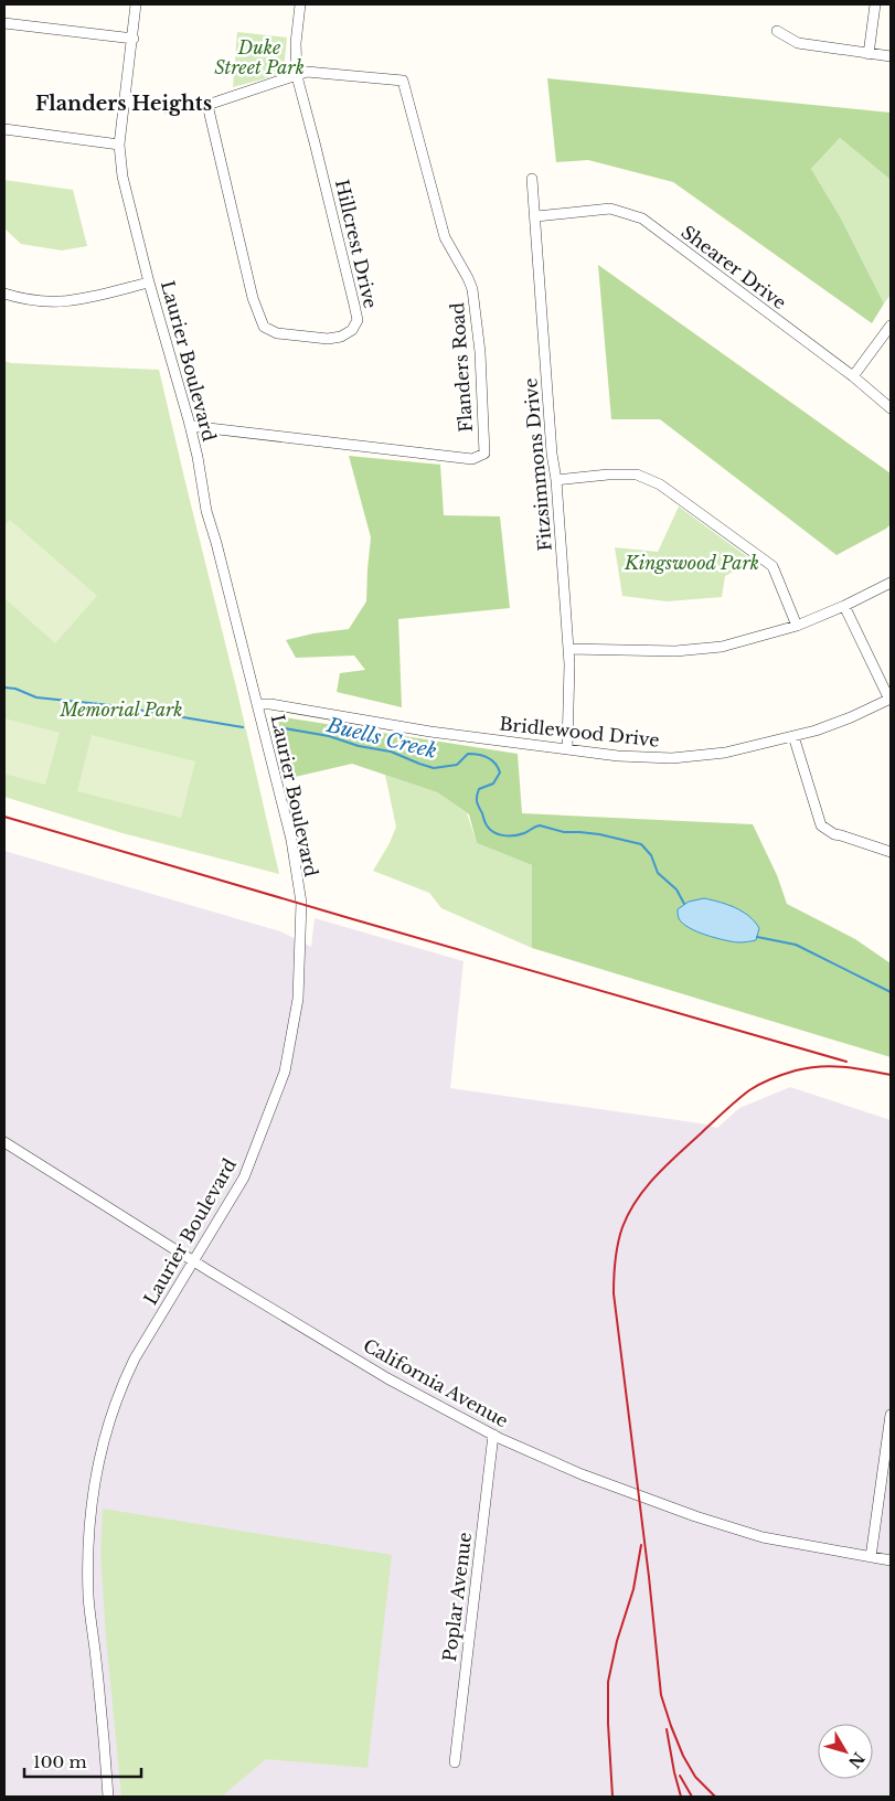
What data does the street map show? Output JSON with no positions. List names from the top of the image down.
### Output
{
  "streets": {
    "street": [
      "Hillcrest Drive",
      "Shearer Drive",
      "Laurier Boulevard",
      "Flanders Road",
      "Fitzsimmons Drive",
      "Bridlewood Drive",
      "California Avenue",
      "Poplar Avenue"
    ]
  },
  "crossings": [
    ["Hillcrest Drive", "Flanders Road"],
    ["Shearer Drive", "Fitzsimmons Drive"],
    ["Laurier Boulevard", "Flanders Road"],
    ["Laurier Boulevard", "Bridlewood Drive"],
    ["Laurier Boulevard", "California Avenue"],
    ["Fitzsimmons Drive", "Bridlewood Drive"],
    ["California Avenue", "Poplar Avenue"]
  ],
  "districts": ["Flanders Heights"],
  "water": ["Buells Creek"],
  "parks": ["Duke Street Park", "Kingswood Park", "Memorial Park"],
  "scale_bar": "100 m",
  "north": "bottom right"
}
